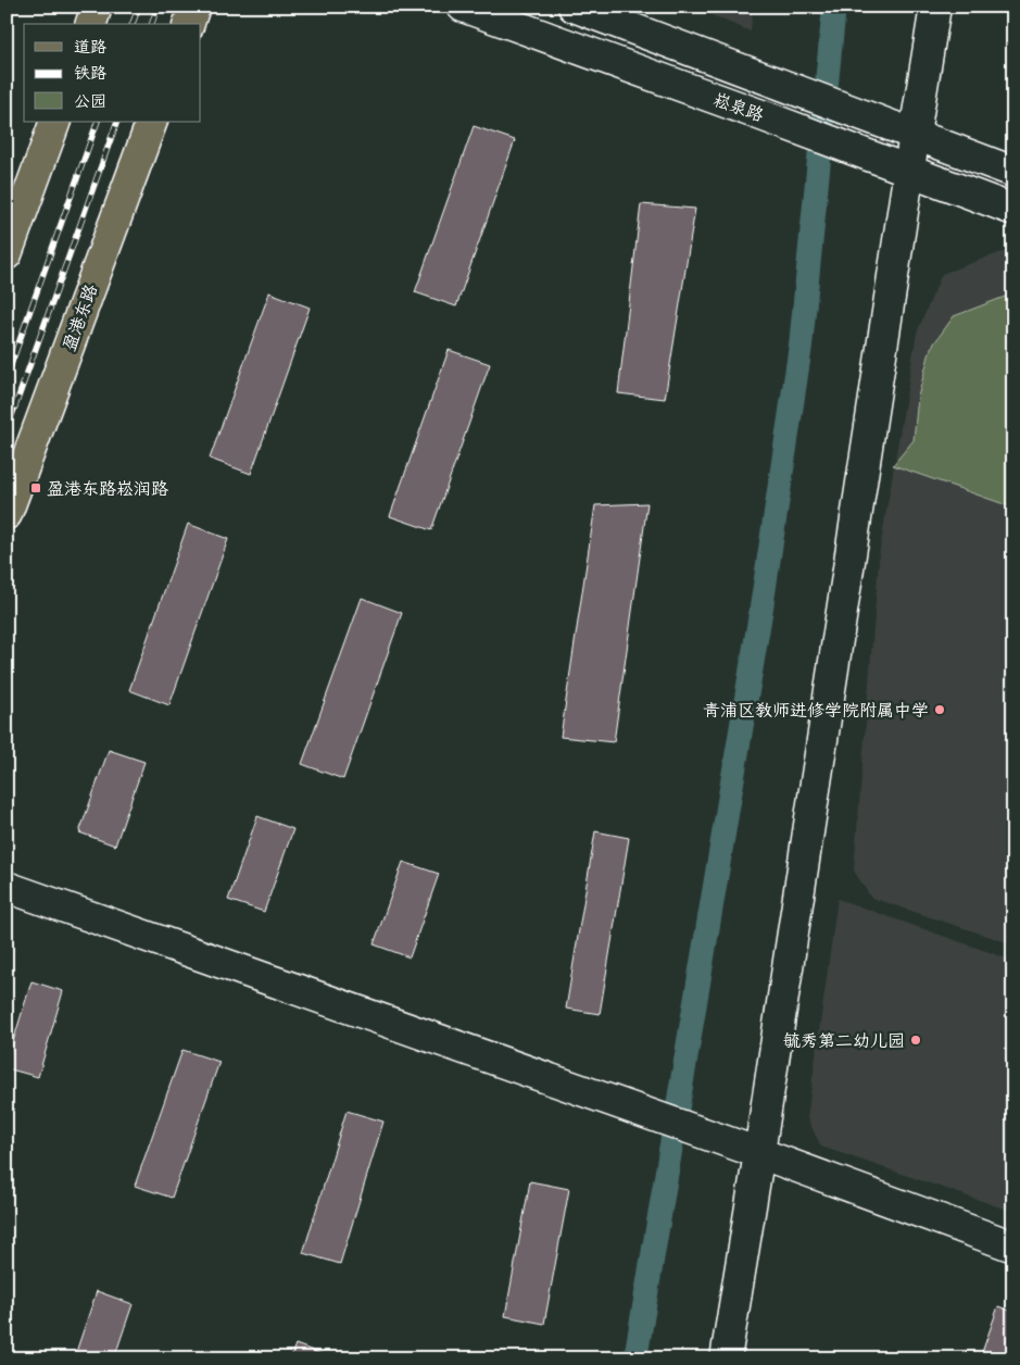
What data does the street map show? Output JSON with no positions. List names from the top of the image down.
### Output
{
  "streets": {
    "main road": ["盈港东路"],
    "street": ["崧泉路"]
  },
  "places": {
    "transit": ["盈港东路崧润路"],
    "other": ["青浦区教师进修学院附属中学", "毓秀第二幼儿园"]
  },
  "legend": ["道路", "铁路", "公园"]
}
